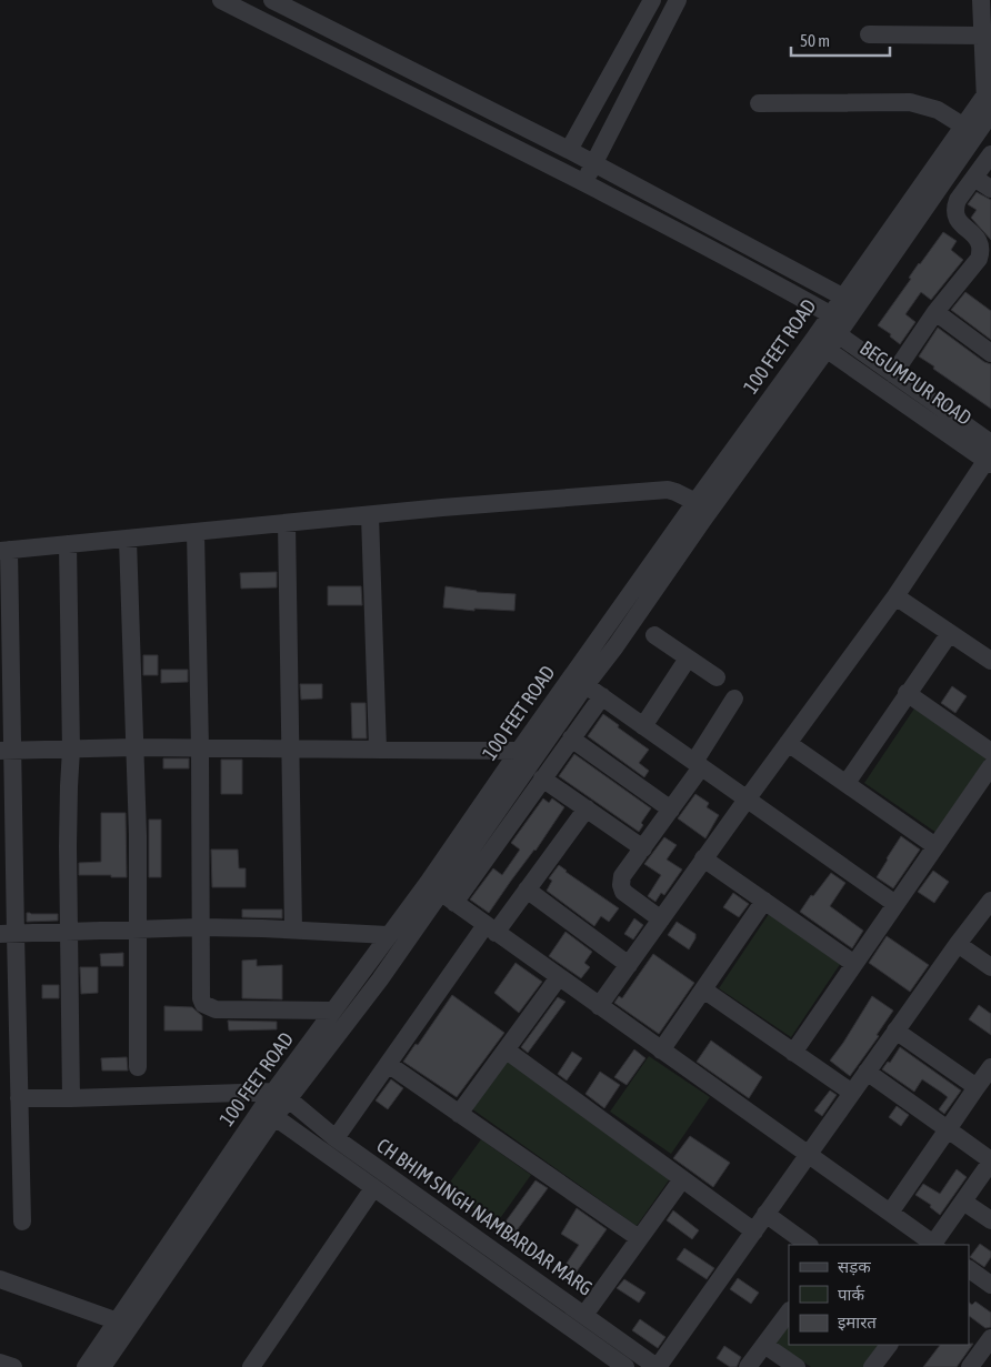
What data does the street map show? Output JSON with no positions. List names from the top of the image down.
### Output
{
  "streets": {
    "street": ["100 FEET ROAD", "BEGUMPUR ROAD", "CH BHIM SINGH NAMBARDAR MARG"]
  },
  "crossings": [
    ["100 FEET ROAD", "BEGUMPUR ROAD"],
    ["100 FEET ROAD", "CH BHIM SINGH NAMBARDAR MARG"]
  ],
  "legend": ["सड़क", "पार्क", "इमारत"],
  "scale_bar": "50 m"
}
